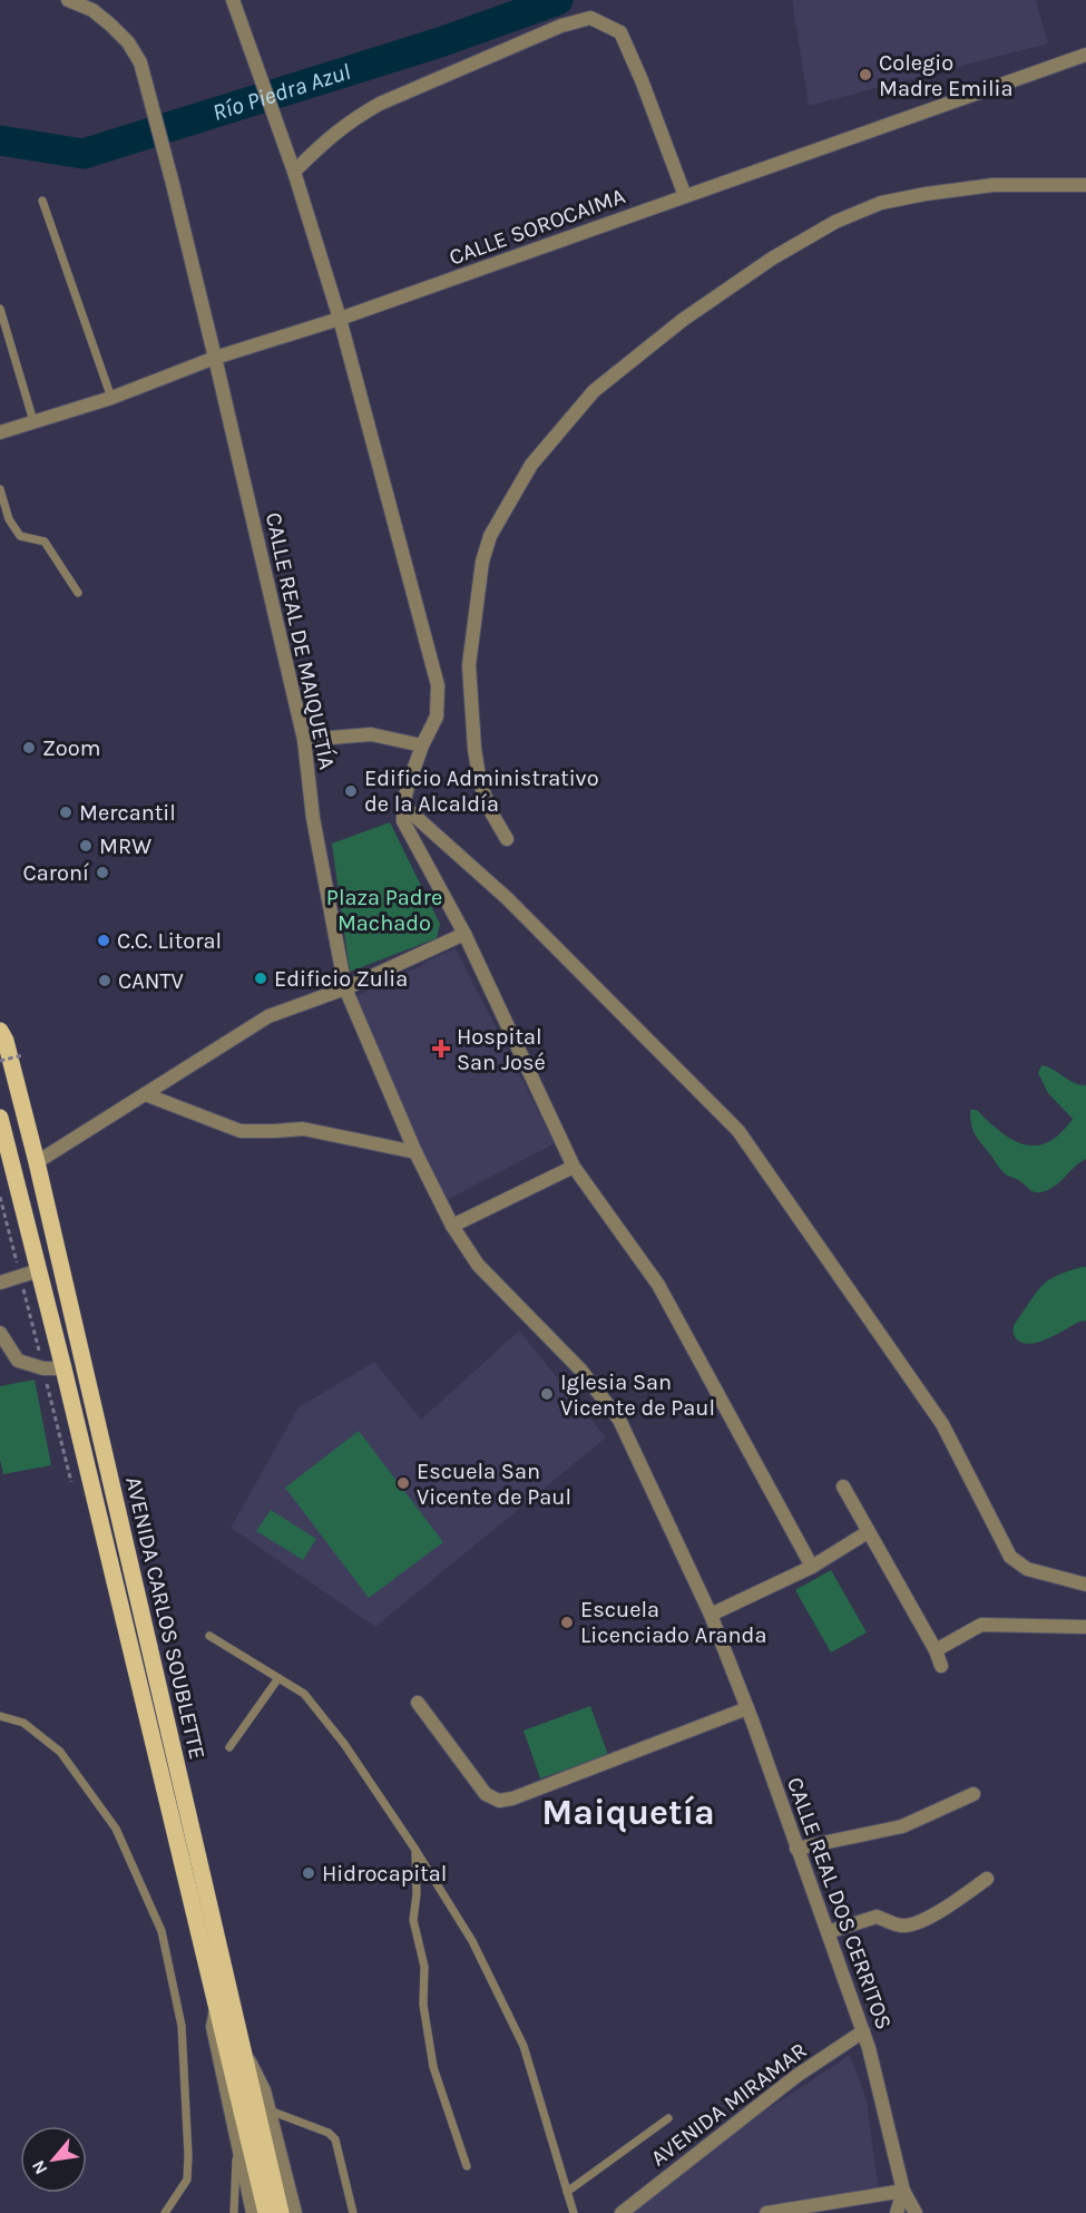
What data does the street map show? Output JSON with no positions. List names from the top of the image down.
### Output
{
  "streets": {
    "main road": ["AVENIDA CARLOS SOUBLETTE"],
    "street": [
      "CALLE SOROCAIMA",
      "CALLE REAL DE MAIQUETÍA",
      "CALLE REAL DOS CERRITOS",
      "AVENIDA MIRAMAR"
    ]
  },
  "crossings": [
    ["CALLE SOROCAIMA", "CALLE REAL DE MAIQUETÍA"],
    ["CALLE REAL DE MAIQUETÍA", "CALLE REAL DOS CERRITOS"],
    ["CALLE REAL DOS CERRITOS", "AVENIDA MIRAMAR"]
  ],
  "districts": ["Maiquetía"],
  "water": ["Río Piedra Azul"],
  "parks": ["Plaza Padre Machado"],
  "places": {
    "other": [
      "Colegio Madre Emilia",
      "Zoom",
      "Edificio Administrativo de la Alcaldía",
      "Mercantil",
      "MRW",
      "Caroní",
      "C.C. Litoral",
      "Edificio Zulia",
      "CANTV",
      "Iglesia San Vicente de Paul",
      "Escuela San Vicente de Paul",
      "Escuela Licenciado Aranda",
      "Hidrocapital"
    ],
    "health": ["Hospital San José"]
  },
  "north": "bottom left"
}
